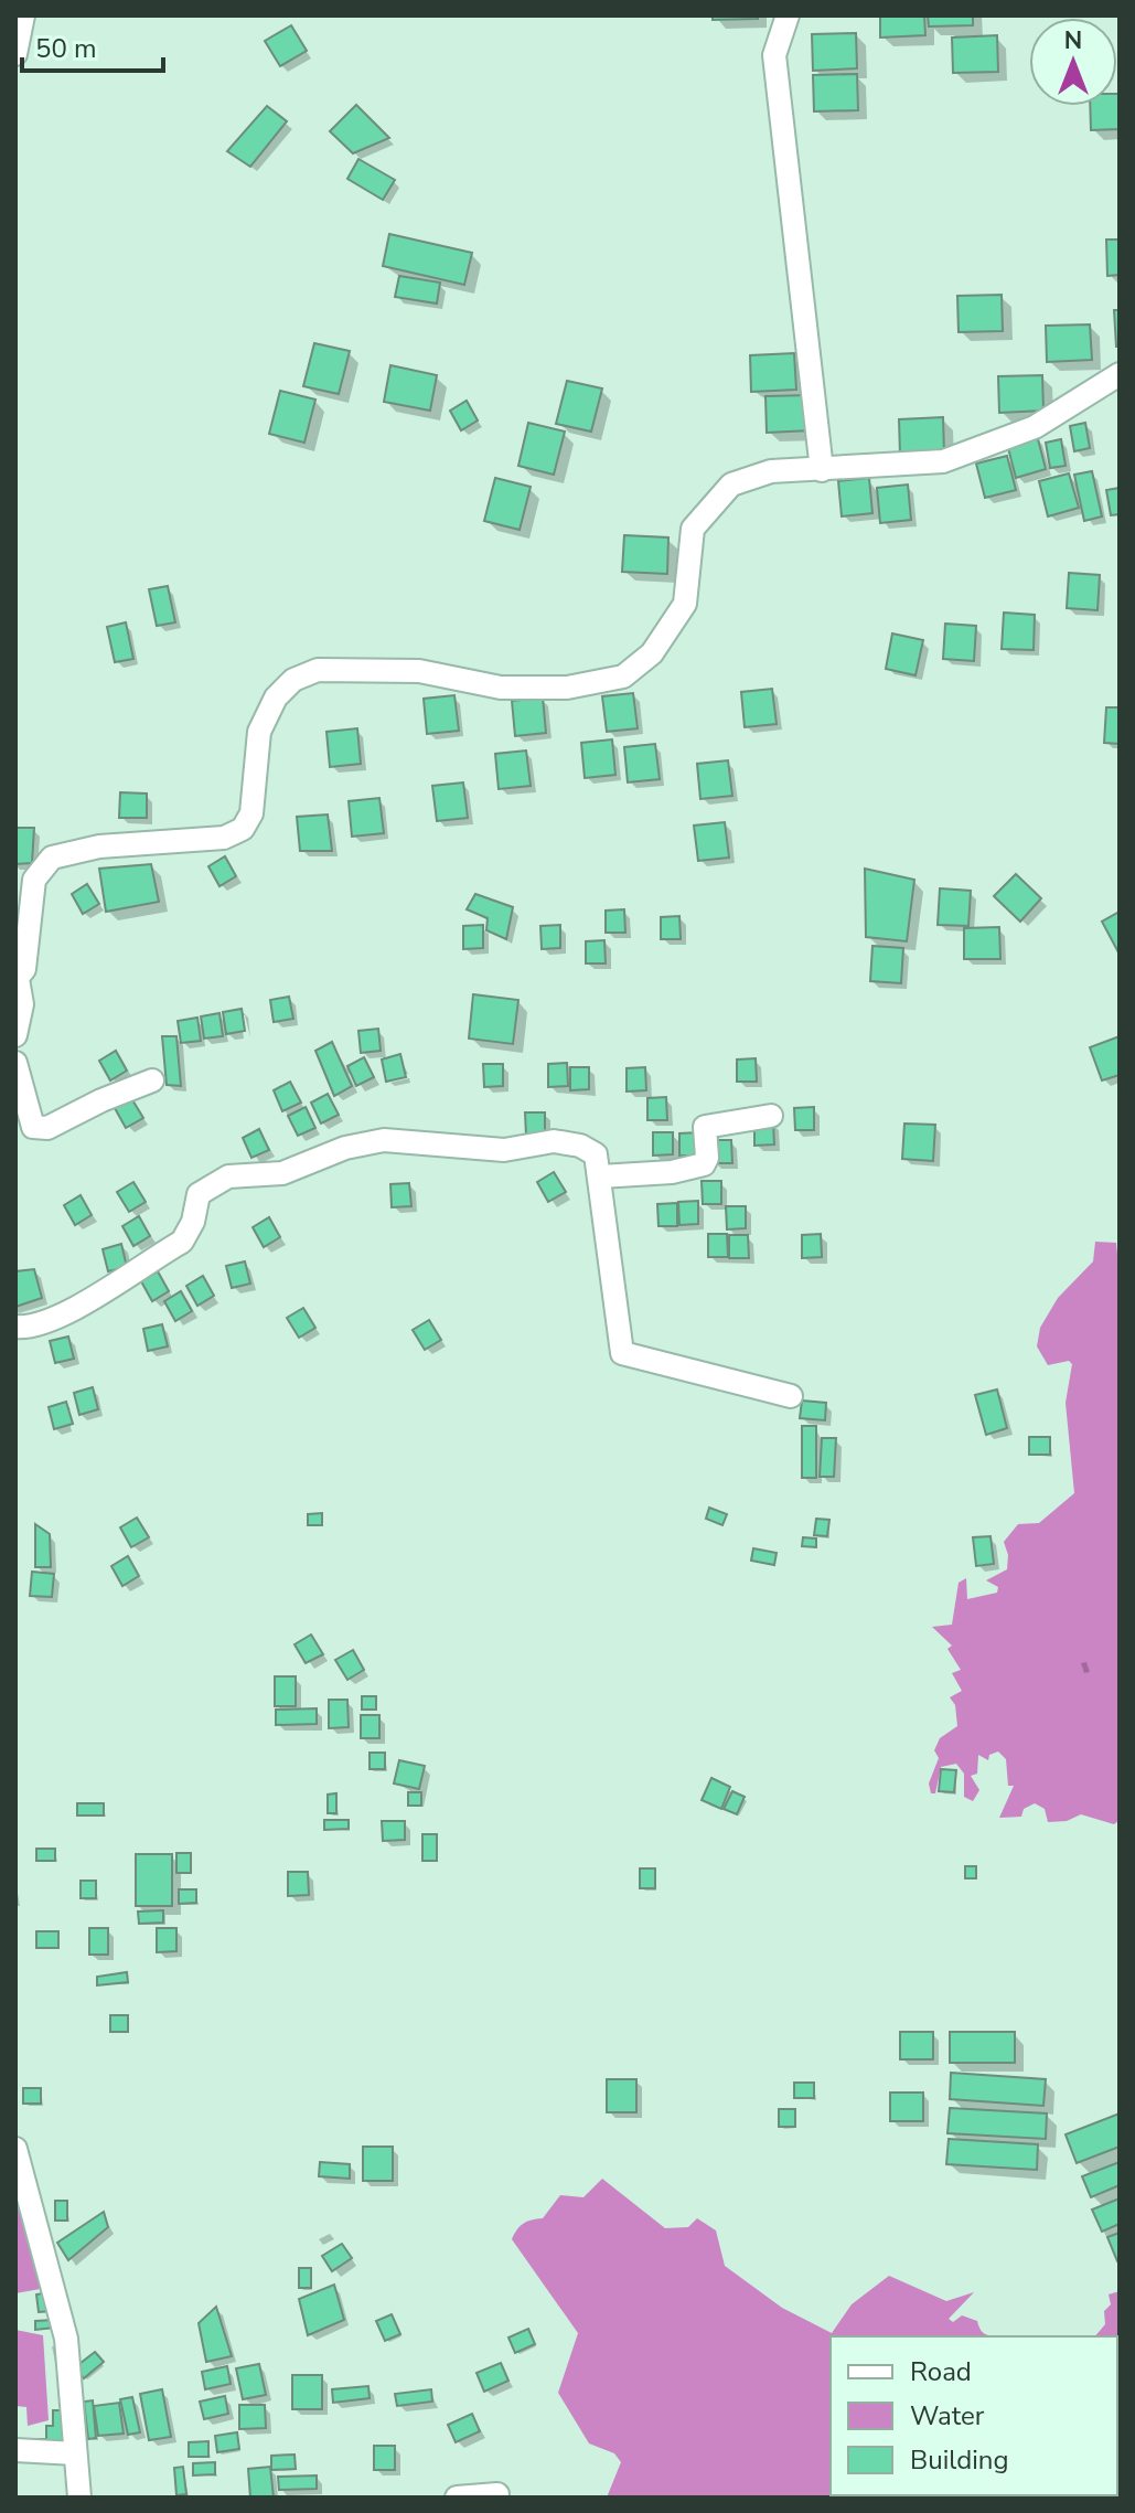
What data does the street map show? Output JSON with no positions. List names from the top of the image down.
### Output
{
  "legend": ["Road", "Water", "Building"],
  "scale_bar": "50 m",
  "north": "top"
}
